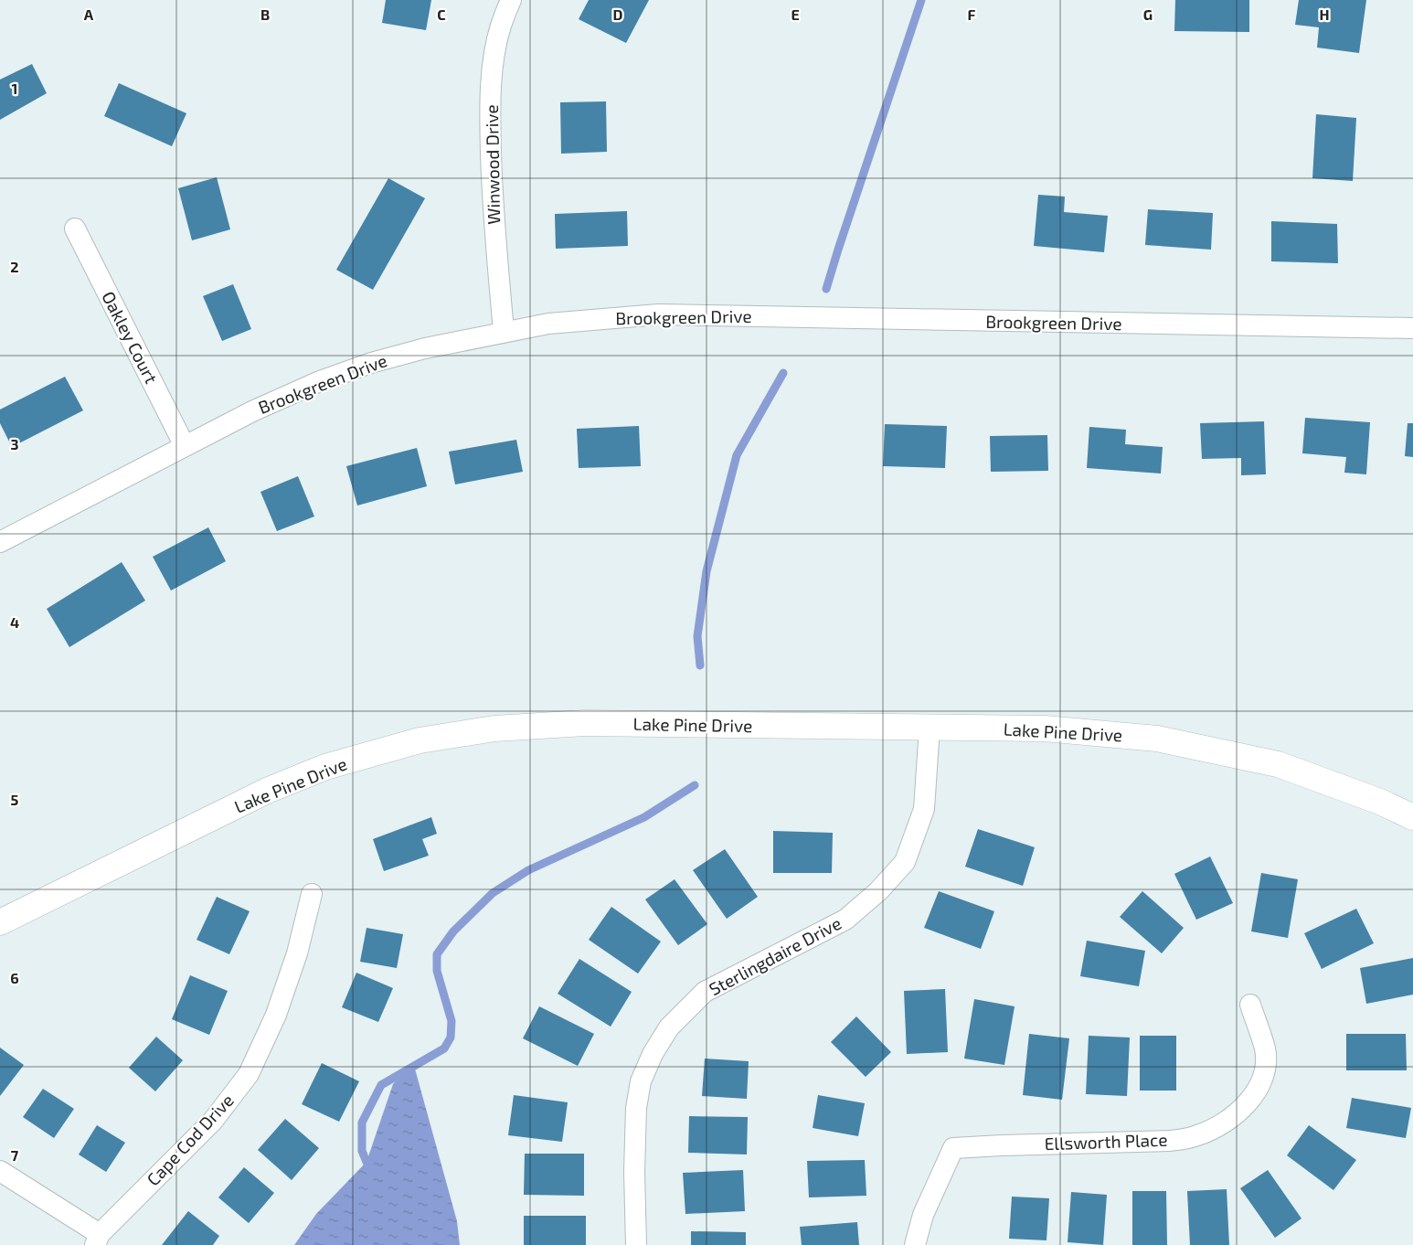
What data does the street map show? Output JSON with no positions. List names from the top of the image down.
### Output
{
  "streets": {
    "street": [
      "Winwood Drive",
      "Brookgreen Drive",
      "Oakley Court",
      "Lake Pine Drive",
      "Sterlingdaire Drive",
      "Cape Cod Drive",
      "Ellsworth Place"
    ]
  },
  "crossings": [
    ["Winwood Drive", "Brookgreen Drive"],
    ["Brookgreen Drive", "Oakley Court"],
    ["Lake Pine Drive", "Sterlingdaire Drive"]
  ],
  "grid": {
    "columns": [
      "A",
      "B",
      "C",
      "D",
      "E",
      "F",
      "G",
      "H"
    ],
    "rows": [
      "1",
      "2",
      "3",
      "4",
      "5",
      "6",
      "7"
    ]
  }
}
